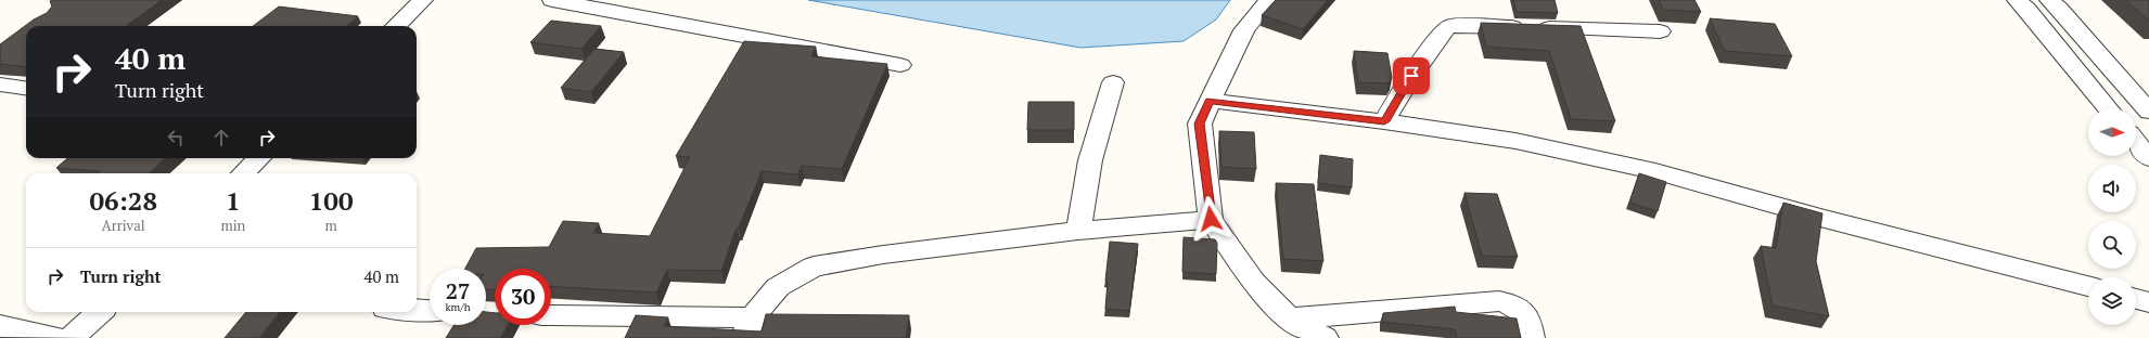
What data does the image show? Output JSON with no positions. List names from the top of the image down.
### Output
{
  "north": "right",
  "page": {
    "turn": ["40 m", "Turn right"],
    "eta": [
      "06:28",
      "Arrival",
      "1",
      "min",
      "100",
      "m"
    ],
    "list": [
      {
        "name": "Turn right",
        "value": "40 m"
      }
    ],
    "speed": "27 km/h",
    "limit": "30"
  }
}
